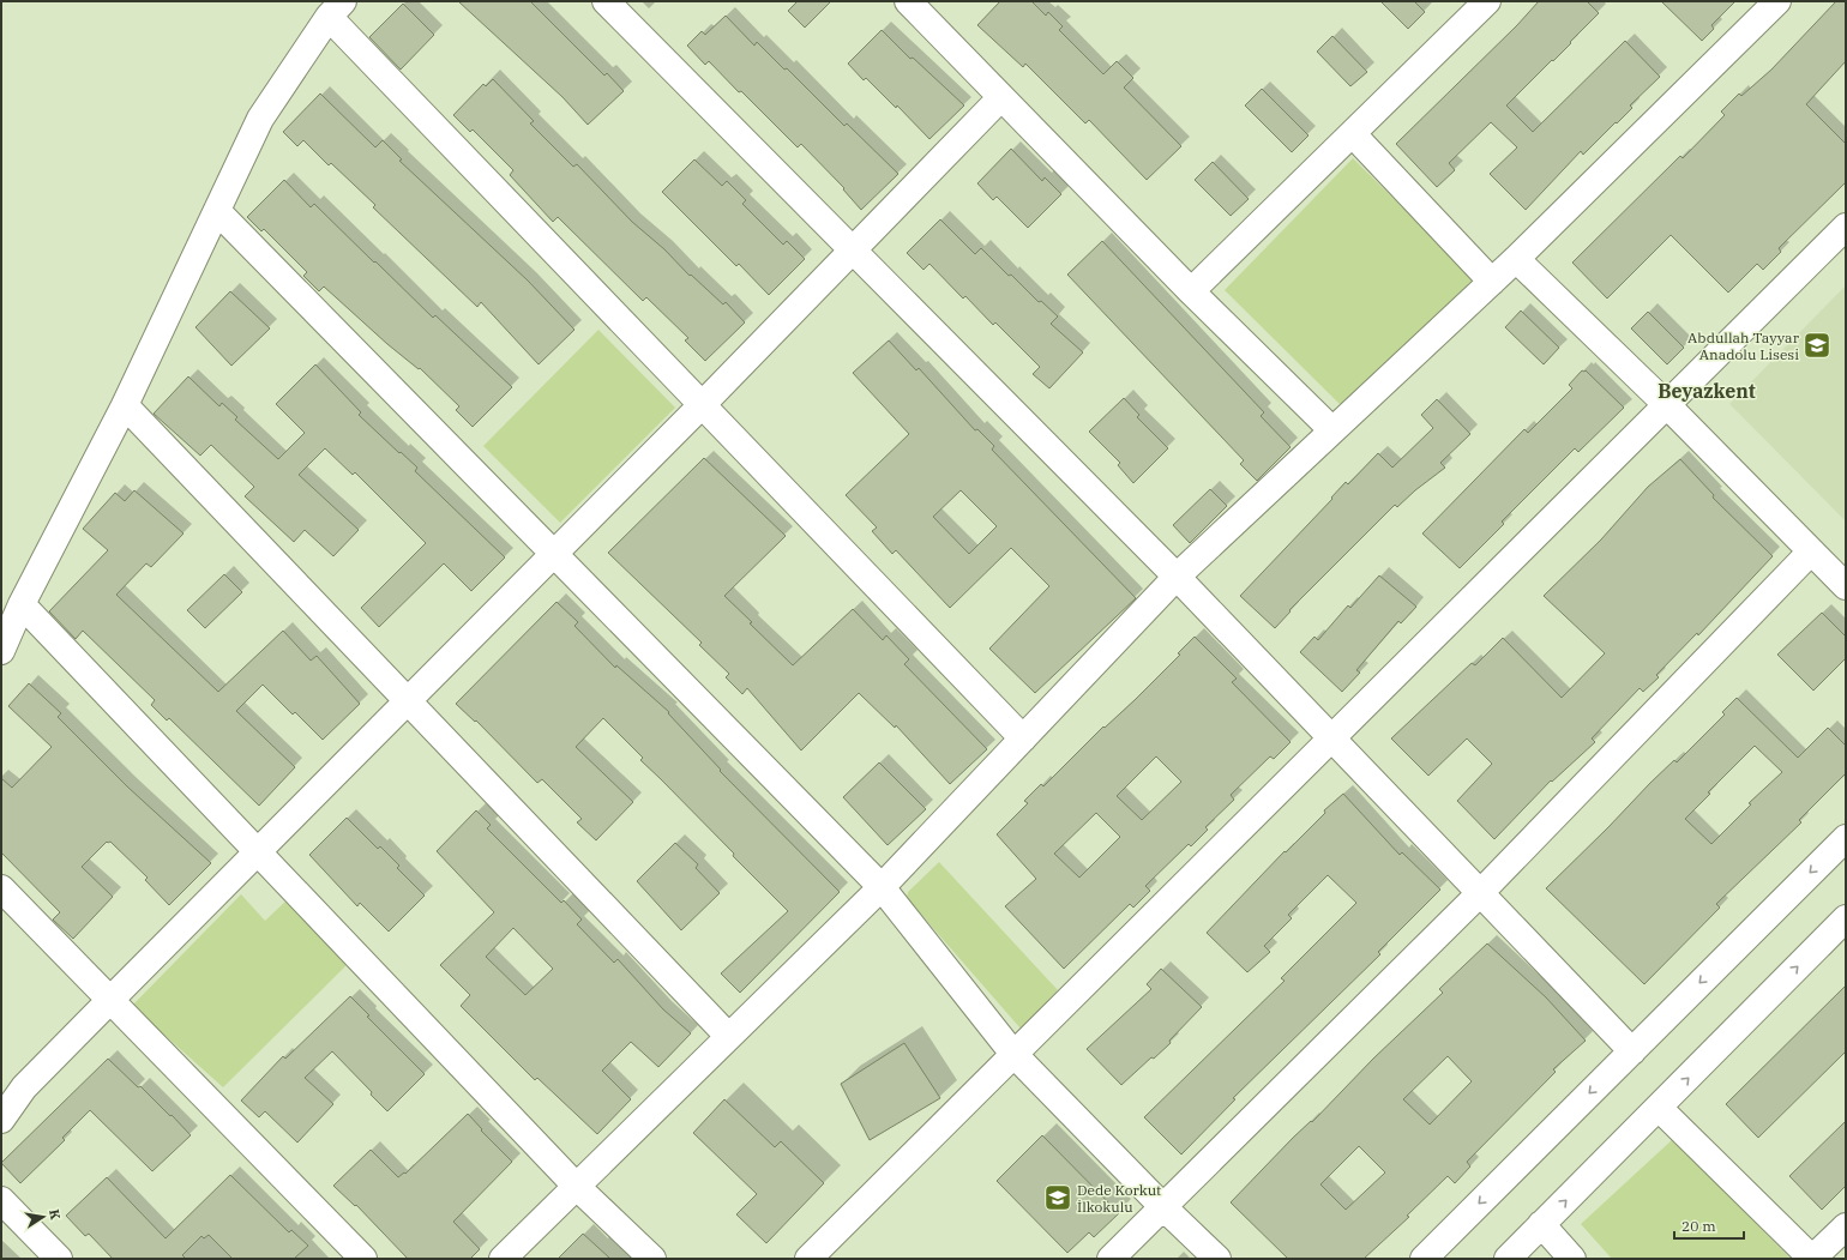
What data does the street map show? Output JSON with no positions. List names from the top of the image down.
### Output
{
  "districts": ["Beyazkent"],
  "places": {
    "school or university": ["Abdullah Tayyar Anadolu Lisesi", "Dede Korkut İlkokulu"]
  },
  "scale_bar": "20 m",
  "north": "right"
}
